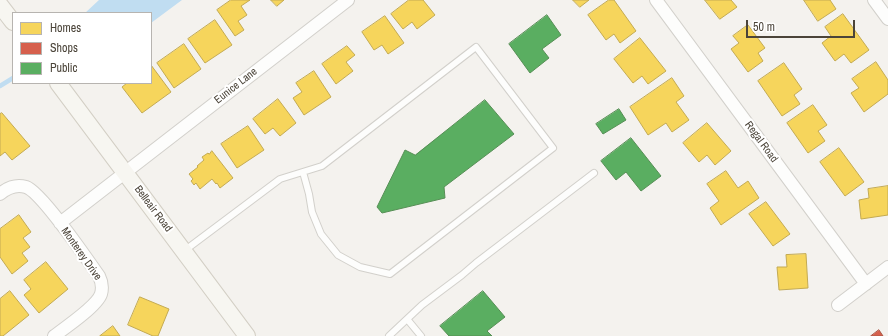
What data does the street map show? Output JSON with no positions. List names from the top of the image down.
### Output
{
  "streets": {
    "main road": ["Belleair Road"],
    "street": ["Eunice Lane", "Regal Road", "Monterey Drive"]
  },
  "crossings": [
    ["Eunice Lane", "Belleair Road"],
    ["Eunice Lane", "Monterey Drive"],
    ["Belleair Road", "Monterey Drive"]
  ],
  "legend": ["Homes", "Shops", "Public"],
  "scale_bar": "50 m"
}
